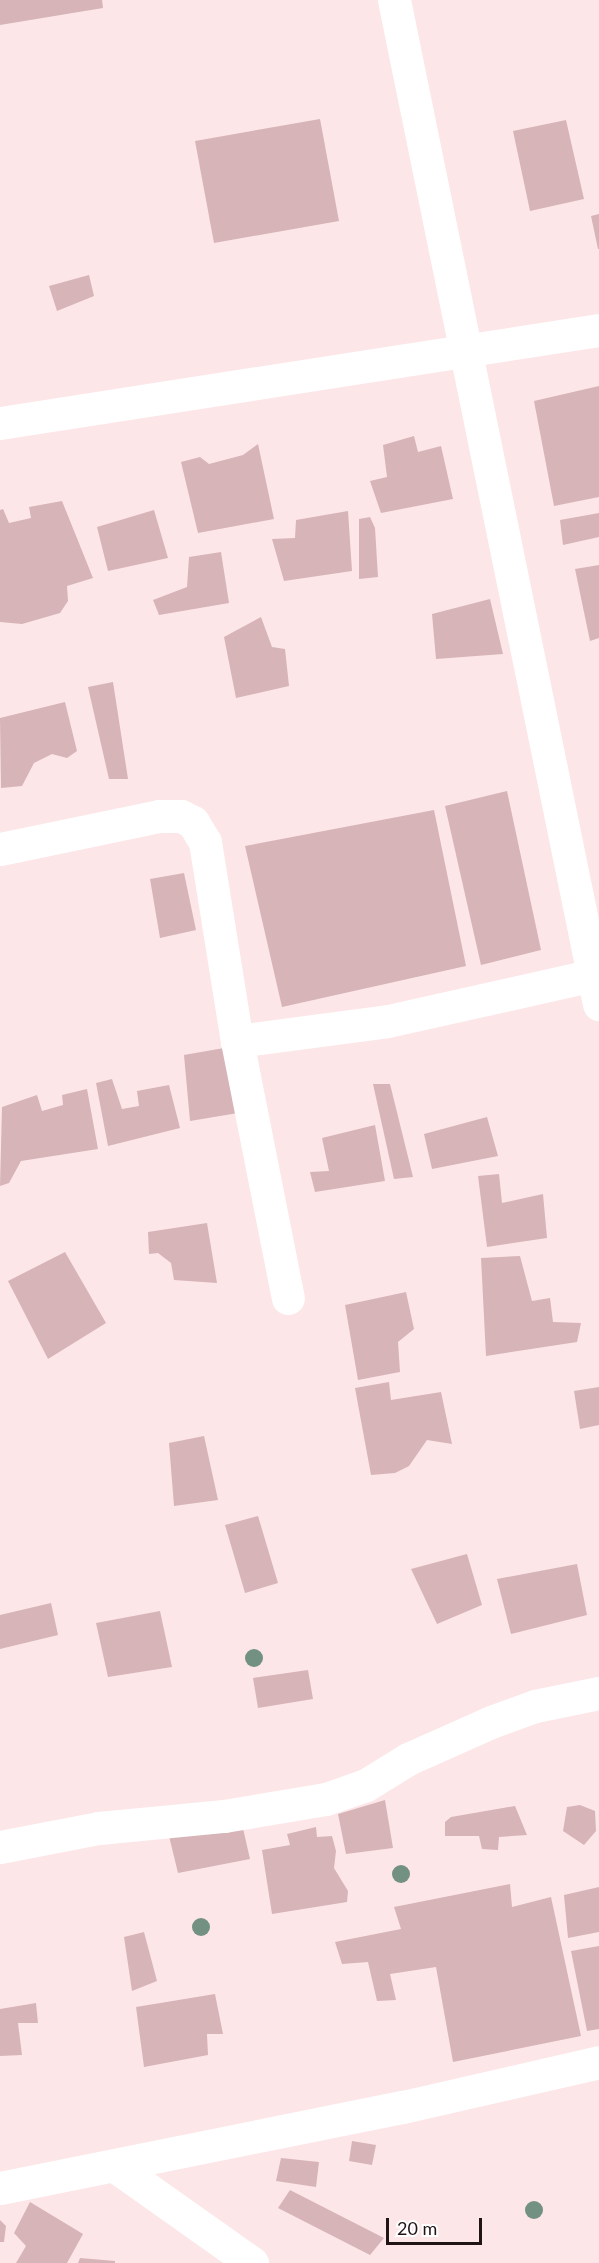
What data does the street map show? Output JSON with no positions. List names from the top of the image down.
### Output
{
  "scale_bar": "20 m"
}
